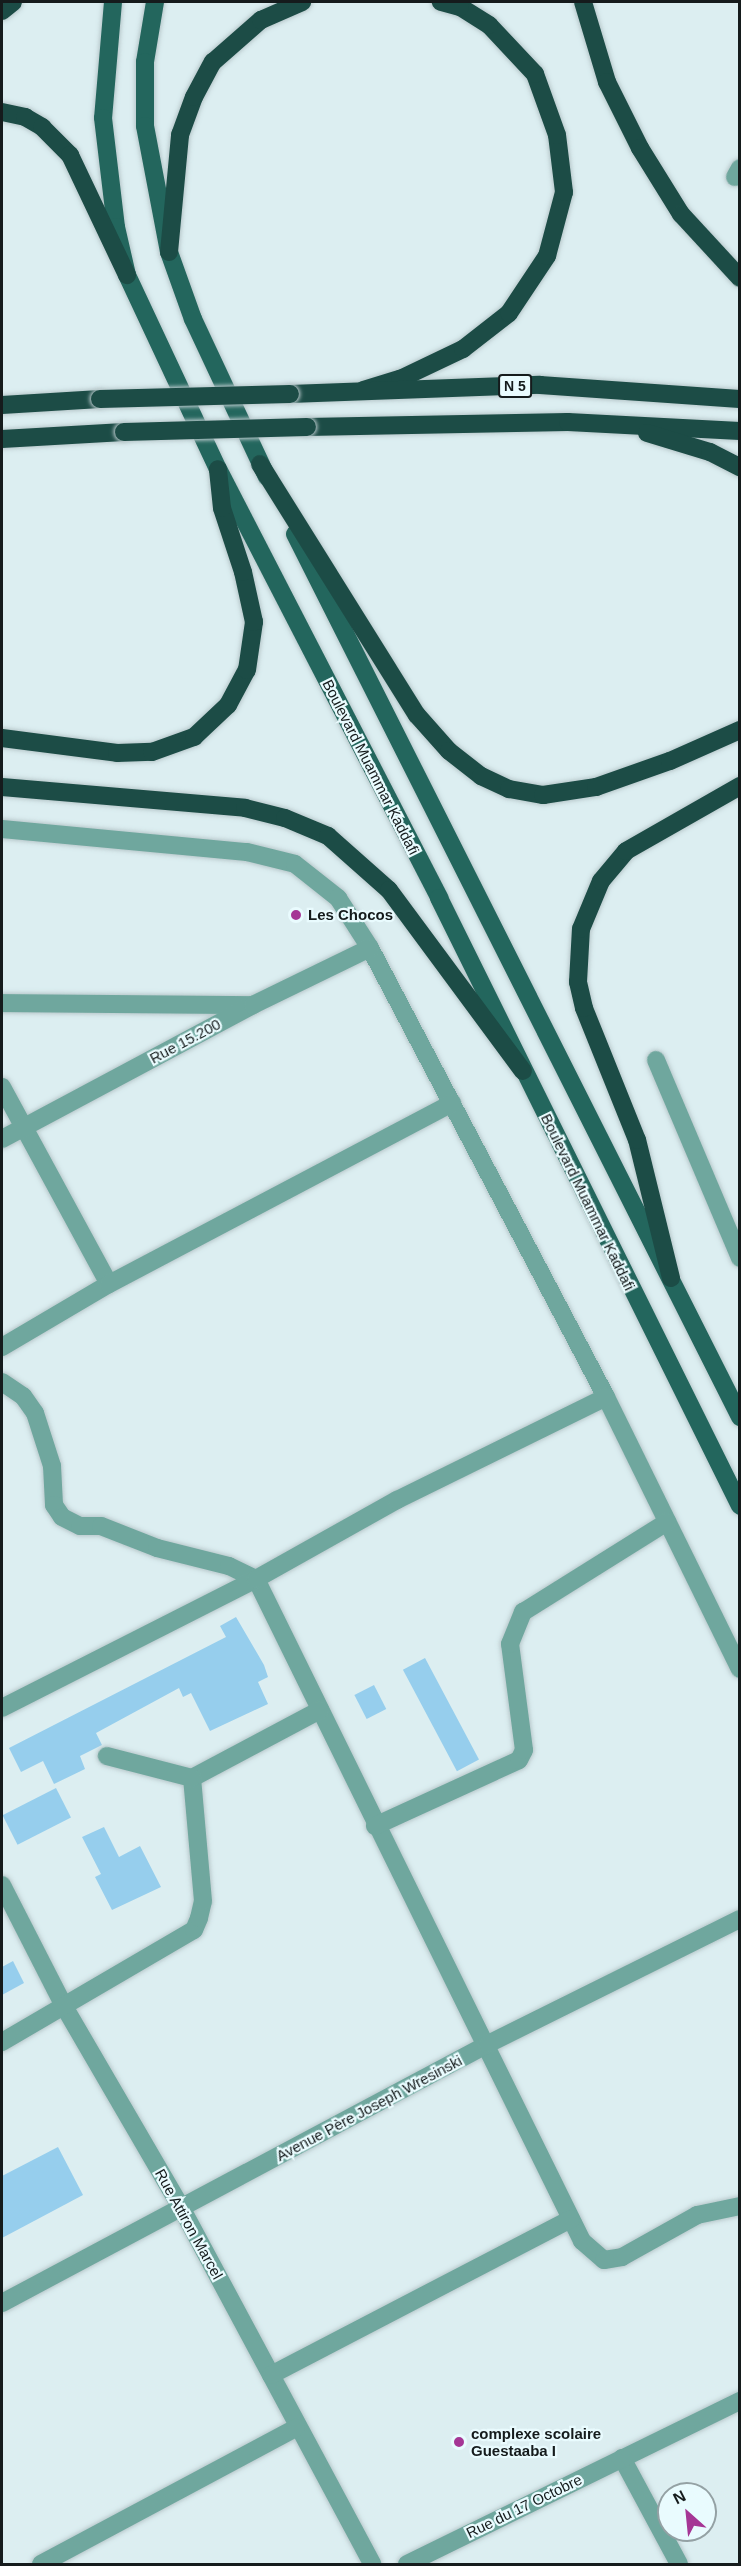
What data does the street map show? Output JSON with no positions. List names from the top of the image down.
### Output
{
  "streets": {
    "highway": ["N 5"],
    "main road": ["Boulevard Muammar Kaddafi"],
    "street": [
      "Rue 15.200",
      "Avenue Père Joseph Wresinski",
      "Rue Attiron Marcel",
      "Rue du 17 Octobre"
    ]
  },
  "crossings": [
    ["Avenue Père Joseph Wresinski", "Rue Attiron Marcel"]
  ],
  "places": ["Les Chocos", "complexe scolaire Guestaaba I"],
  "north": "top left"
}
